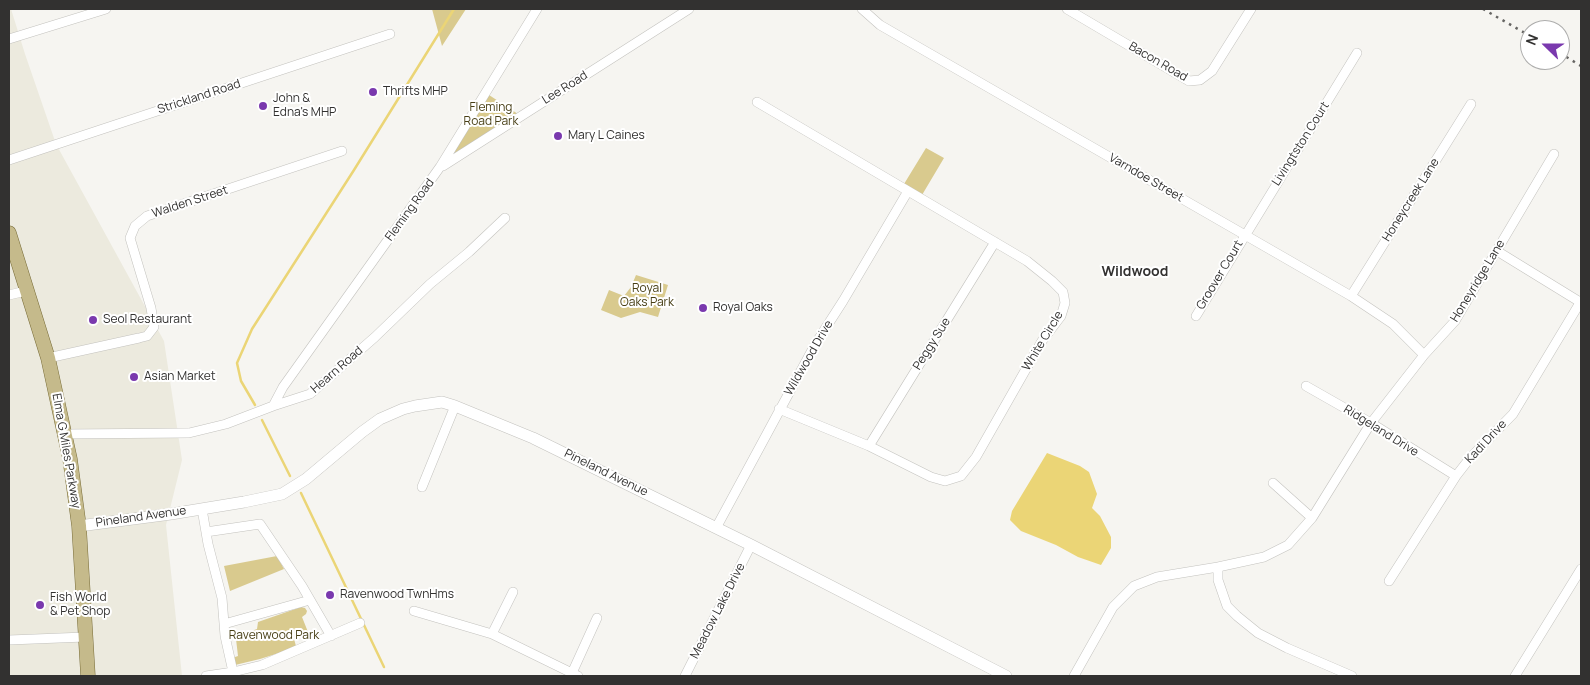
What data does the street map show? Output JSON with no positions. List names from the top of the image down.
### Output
{
  "streets": {
    "main road": ["Elma G Miles Parkway"],
    "street": [
      "Bacon Road",
      "Lee Road",
      "Strickland Road",
      "Livingtston Court",
      "Varndoe Street",
      "Honeycreek Lane",
      "Walden Street",
      "Fleming Road",
      "Groover Court",
      "Honeyridge Lane",
      "White Circle",
      "Peggy Sue",
      "Wildwood Drive",
      "Hearn Road",
      "Ridgeland Drive",
      "Kadi Drive",
      "Pineland Avenue",
      "Meadow Lake Drive"
    ]
  },
  "crossings": [
    ["Lee Road", "Fleming Road"],
    ["Livingtston Court", "Varndoe Street"],
    ["Livingtston Court", "Groover Court"],
    ["Varndoe Street", "Honeycreek Lane"],
    ["Varndoe Street", "Groover Court"],
    ["Varndoe Street", "Honeyridge Lane"],
    ["Walden Street", "Elma G Miles Parkway"],
    ["Fleming Road", "Hearn Road"],
    ["Honeyridge Lane", "Ridgeland Drive"],
    ["White Circle", "Peggy Sue"],
    ["White Circle", "Wildwood Drive"],
    ["Wildwood Drive", "Pineland Avenue"],
    ["Hearn Road", "Elma G Miles Parkway"],
    ["Ridgeland Drive", "Kadi Drive"],
    ["Elma G Miles Parkway", "Pineland Avenue"],
    ["Pineland Avenue", "Meadow Lake Drive"]
  ],
  "districts": ["Wildwood"],
  "parks": ["Fleming Road Park", "Royal Oaks Park", "Ravenwood Park"],
  "places": [
    "Thrifts MHP",
    "John & Edna's MHP",
    "Mary L Caines",
    "Royal Oaks",
    "Seol Restaurant",
    "Asian Market",
    "Ravenwood TwnHms",
    "Fish World & Pet Shop"
  ],
  "north": "left"
}
